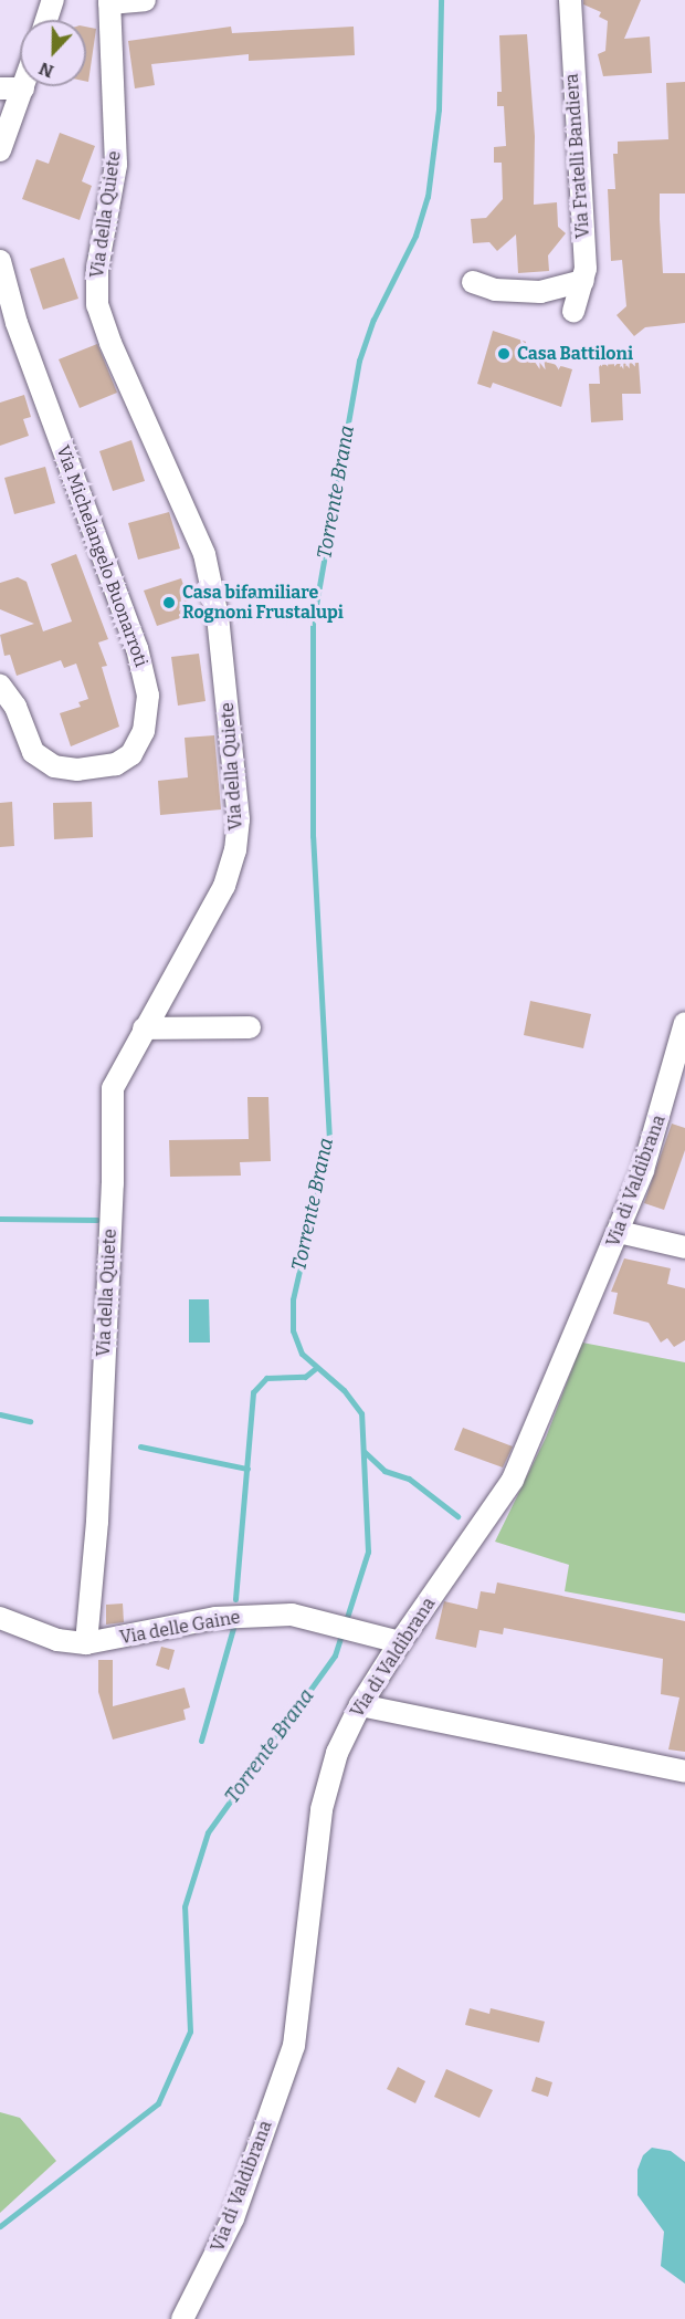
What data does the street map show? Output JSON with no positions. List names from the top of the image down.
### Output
{
  "streets": {
    "street": [
      "Via Fratelli Bandiera",
      "Via della Quiete",
      "Via Michelangelo Buonarroti",
      "Via di Valdibrana",
      "Via delle Gaine"
    ]
  },
  "crossings": [
    ["Via della Quiete", "Via delle Gaine"],
    ["Via di Valdibrana", "Via delle Gaine"]
  ],
  "water": ["Torrente Brana"],
  "places": ["Casa Battiloni", "Casa bifamiliare Rognoni Frustalupi"],
  "north": "bottom"
}
